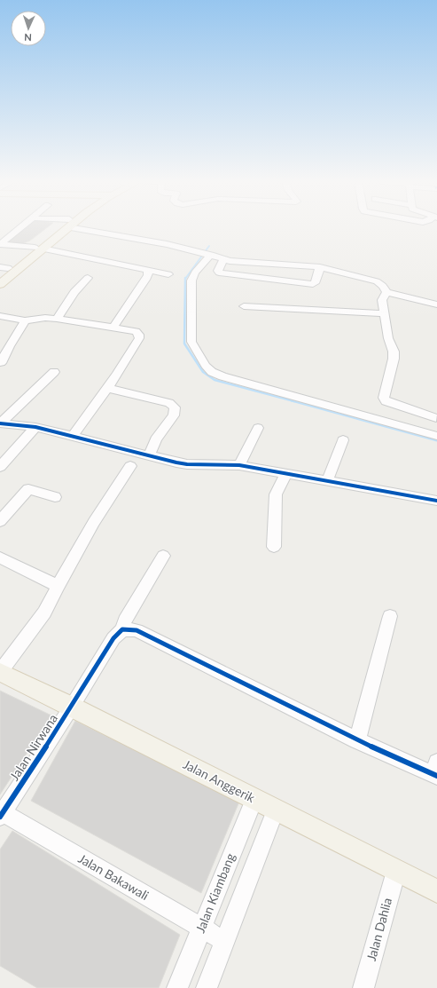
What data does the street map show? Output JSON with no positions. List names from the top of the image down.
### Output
{
  "streets": {
    "main road": ["Jalan Anggerik"],
    "street": [
      "Jalan Nirwana",
      "Jalan Bakawali",
      "Jalan Kiambang",
      "Jalan Dahlia"
    ]
  },
  "crossings": [
    ["Jalan Nirwana", "Jalan Anggerik"],
    ["Jalan Nirwana", "Jalan Bakawali"],
    ["Jalan Anggerik", "Jalan Kiambang"],
    ["Jalan Anggerik", "Jalan Dahlia"],
    ["Jalan Bakawali", "Jalan Kiambang"]
  ],
  "north": "bottom"
}
